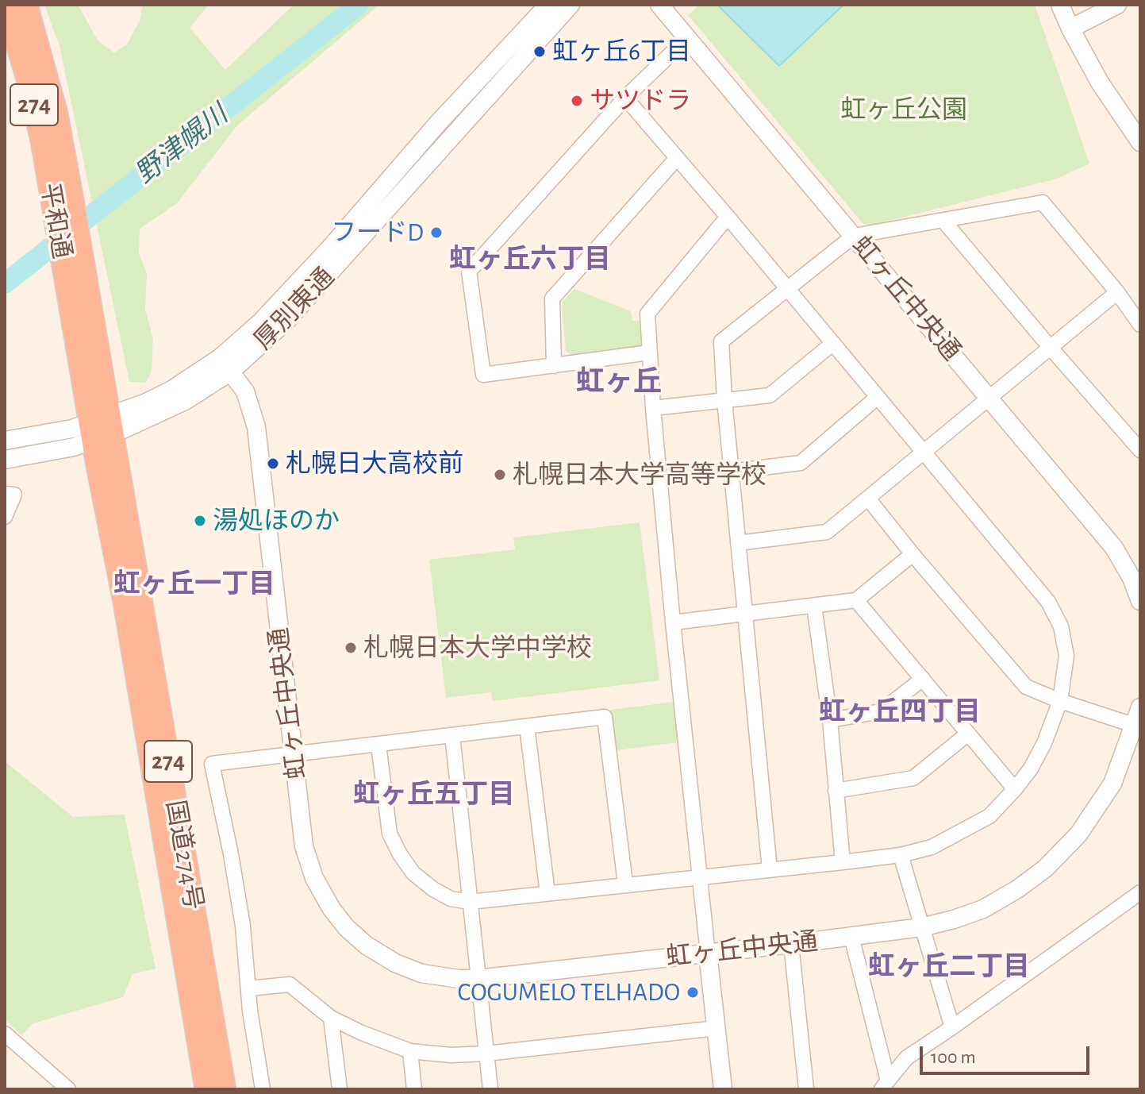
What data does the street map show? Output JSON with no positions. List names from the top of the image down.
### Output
{
  "streets": {
    "highway": ["274", "平和通", "国道274号"],
    "street": ["虹ヶ丘中央通", "厚別東通"]
  },
  "crossings": [
    ["平和通", "厚別東通"],
    ["平和通", "国道274号"],
    ["虹ヶ丘中央通", "厚別東通"],
    ["厚別東通", "国道274号"]
  ],
  "districts": [
    "虹ヶ丘六丁目",
    "虹ヶ丘",
    "虹ヶ丘一丁目",
    "虹ヶ丘四丁目",
    "虹ヶ丘五丁目",
    "虹ヶ丘二丁目"
  ],
  "water": ["野津幌川"],
  "parks": ["虹ヶ丘公園"],
  "places": [
    "虹ヶ丘6丁目",
    "サツドラ",
    "フードD",
    "札幌日大高校前",
    "札幌日本大学高等学校",
    "湯処ほのか",
    "札幌日本大学中学校",
    "COGUMELO TELHADO"
  ],
  "scale_bar": "100 m"
}
